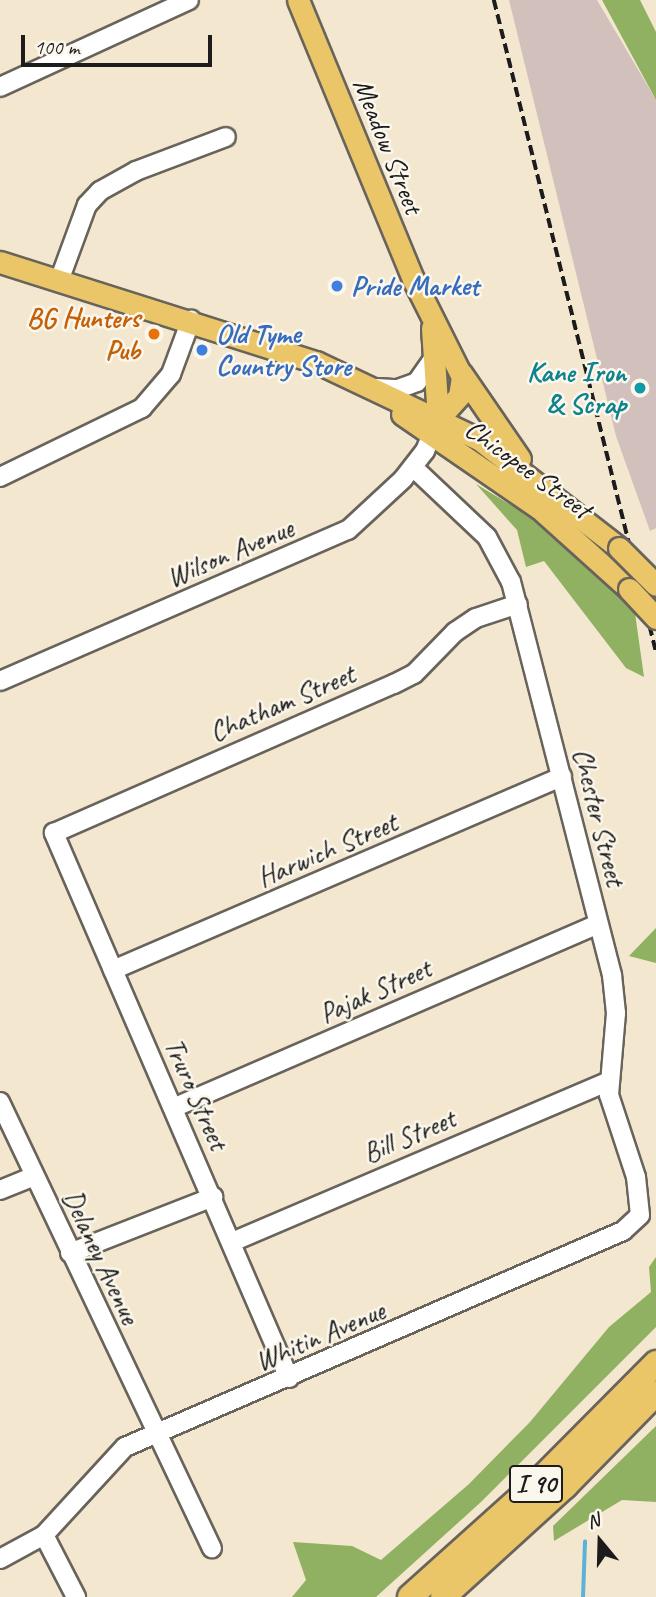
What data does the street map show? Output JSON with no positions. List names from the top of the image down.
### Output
{
  "streets": {
    "highway": ["I 90"],
    "main road": ["Meadow Street", "Chicopee Street"],
    "street": [
      "Wilson Avenue",
      "Chatham Street",
      "Chester Street",
      "Harwich Street",
      "Pajak Street",
      "Truro Street",
      "Bill Street",
      "Delaney Avenue",
      "Whitin Avenue"
    ]
  },
  "crossings": [
    ["Meadow Street", "Chicopee Street"],
    ["Meadow Street", "Wilson Avenue"],
    ["Chicopee Street", "Wilson Avenue"],
    ["Wilson Avenue", "Chester Street"],
    ["Chatham Street", "Chester Street"],
    ["Chatham Street", "Truro Street"],
    ["Chester Street", "Harwich Street"],
    ["Chester Street", "Pajak Street"],
    ["Chester Street", "Bill Street"],
    ["Chester Street", "Whitin Avenue"],
    ["Harwich Street", "Truro Street"],
    ["Pajak Street", "Truro Street"],
    ["Truro Street", "Bill Street"],
    ["Truro Street", "Whitin Avenue"],
    ["Delaney Avenue", "Whitin Avenue"]
  ],
  "places": [
    "Pride Market",
    "BG Hunters Pub",
    "Old Tyme Country Store",
    "Kane Iron & Scrap"
  ],
  "scale_bar": "100 m",
  "north": "top"
}
